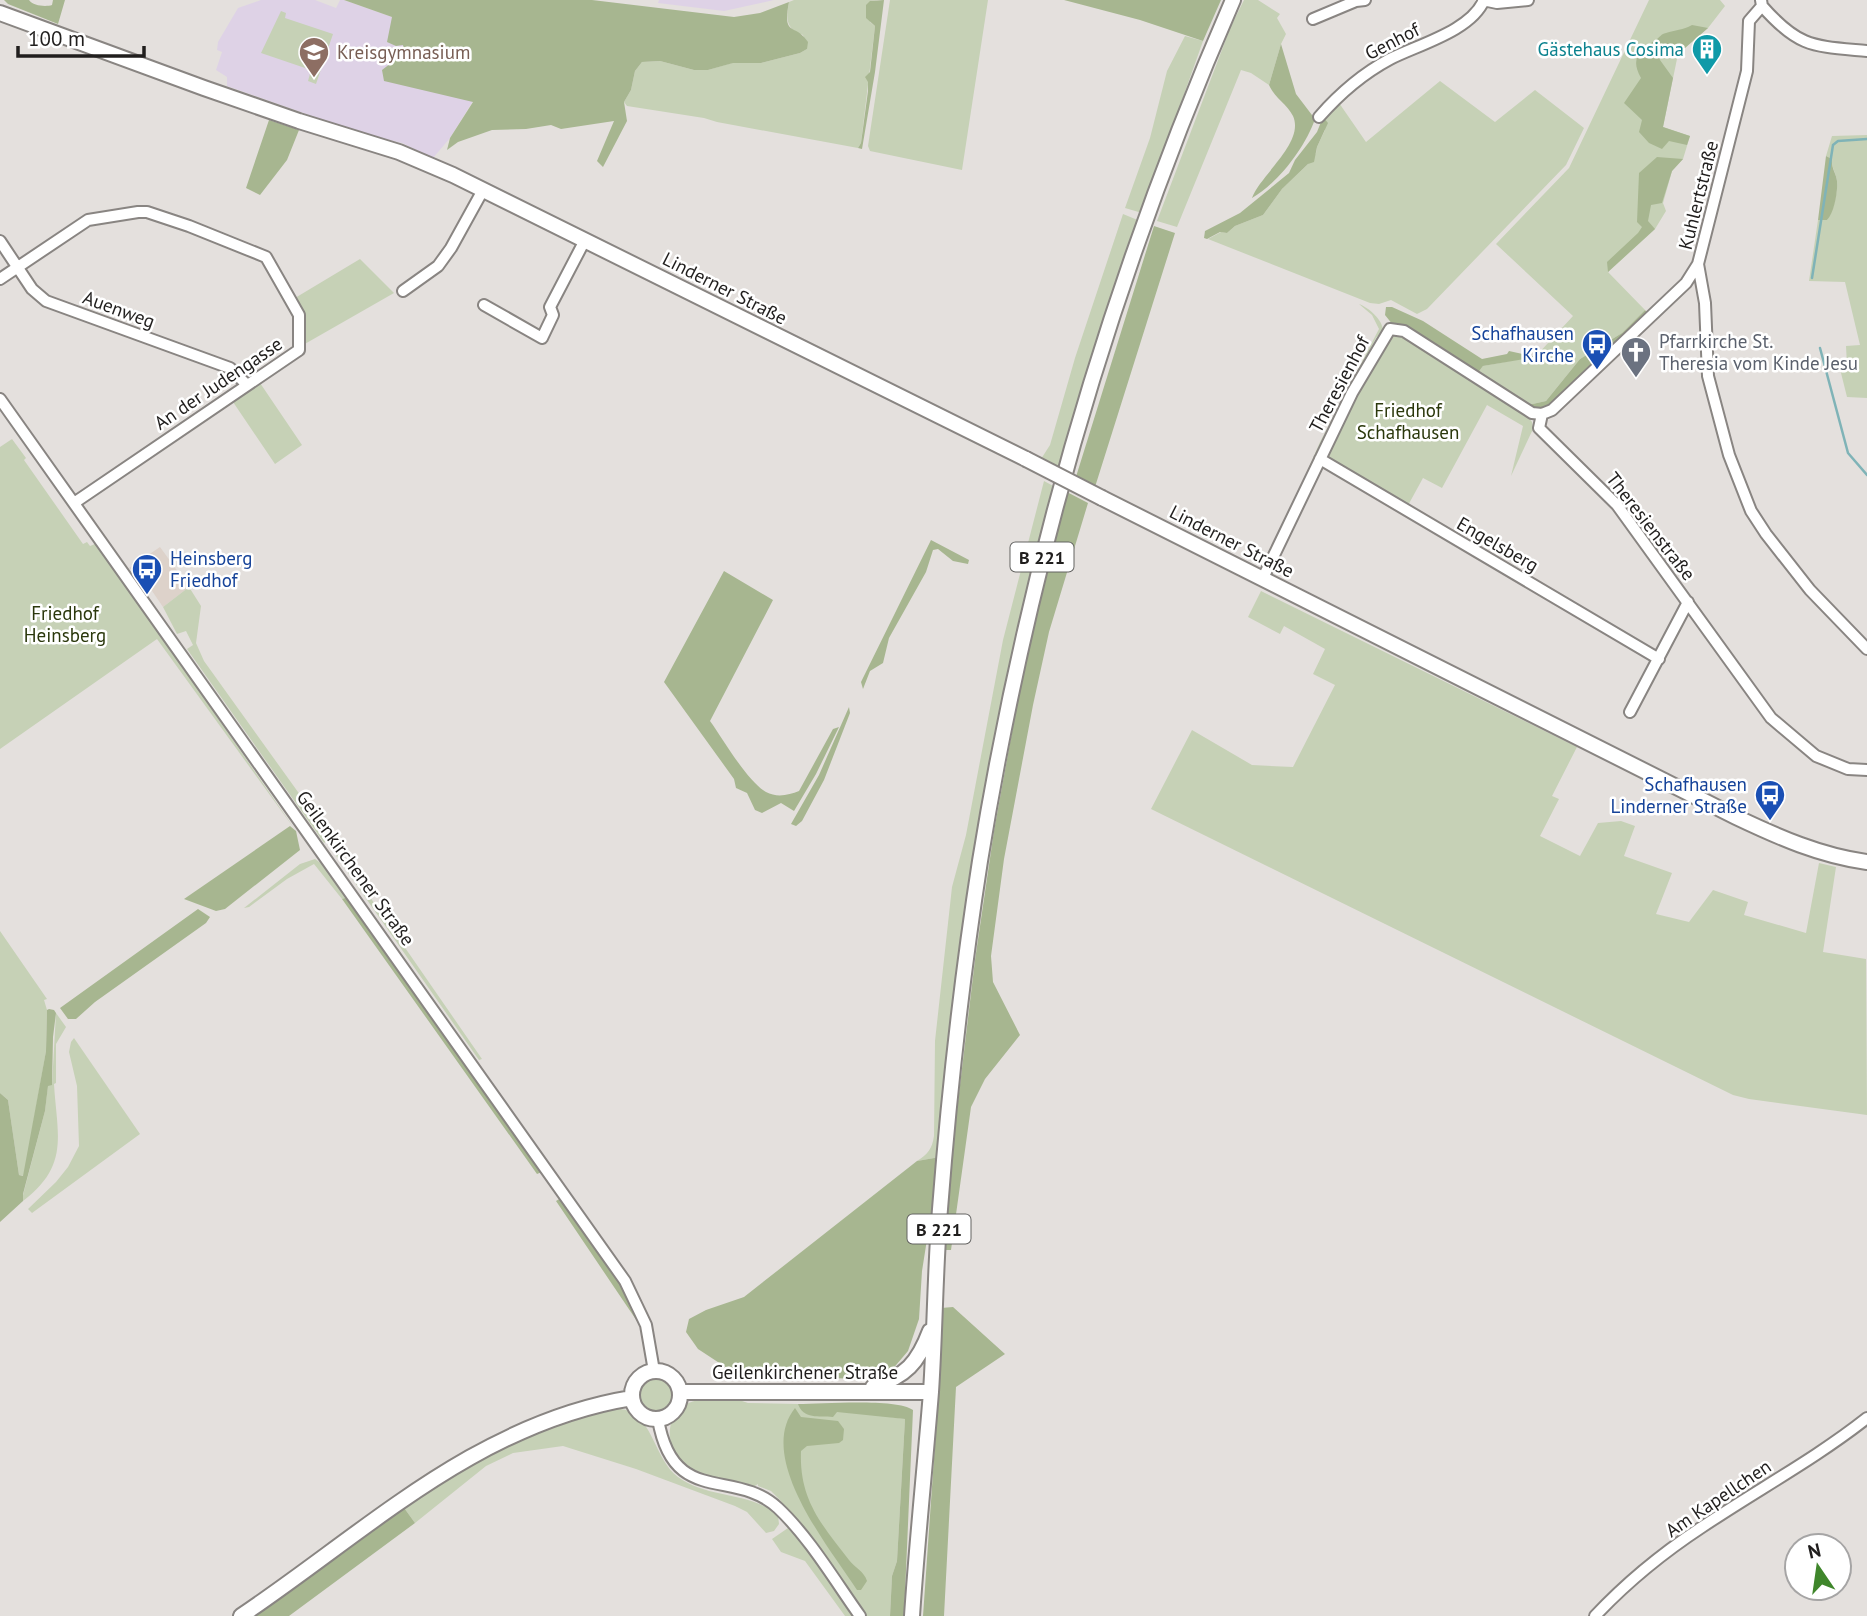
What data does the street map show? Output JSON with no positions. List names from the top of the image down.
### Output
{
  "streets": {
    "main road": ["Linderner Straße", "B 221", "Geilenkirchener Straße"],
    "street": [
      "Genhof",
      "Kuhlertstraße",
      "Auenweg",
      "An der Judengasse",
      "Theresienhof",
      "Theresienstraße",
      "Engelsberg",
      "Am Kapellchen"
    ]
  },
  "crossings": [
    ["Linderner Straße", "Theresienhof"],
    ["Auenweg", "An der Judengasse"],
    ["An der Judengasse", "Geilenkirchener Straße"],
    ["Theresienhof", "Theresienstraße"],
    ["Theresienhof", "Engelsberg"],
    ["B 221", "Geilenkirchener Straße"]
  ],
  "parks": ["Friedhof Schafhausen", "Friedhof Heinsberg"],
  "places": {
    "building": ["Gästehaus Cosima"],
    "school or university": ["Kreisgymnasium"],
    "bus stop": ["Schafhausen Kirche", "Heinsberg Friedhof", "Schafhausen Linderner Straße"],
    "church": ["Pfarrkirche St. Theresia vom Kinde Jesu"]
  },
  "scale_bar": "100 m",
  "north": "top"
}
